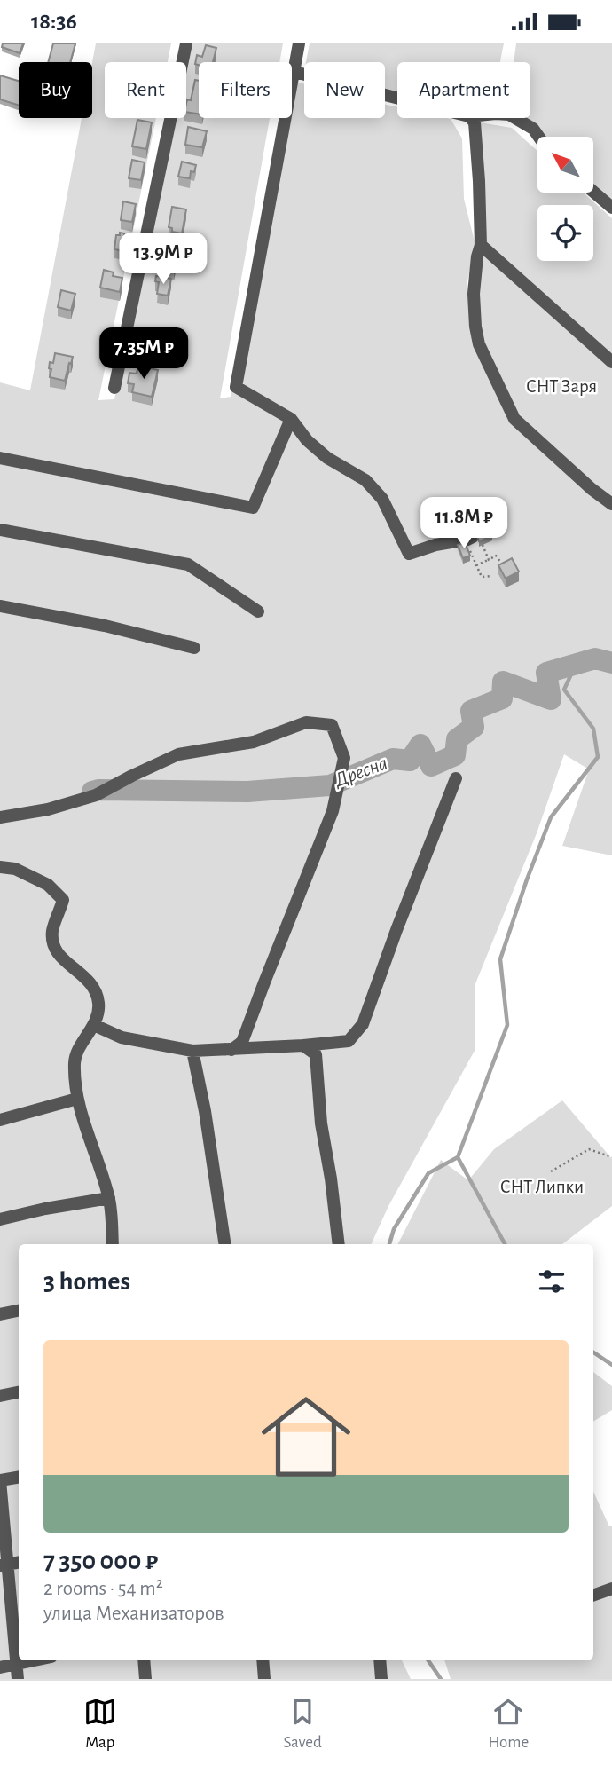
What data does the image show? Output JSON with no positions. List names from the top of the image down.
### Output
{
  "water": ["Дресна"],
  "parks": ["СНТ Заря", "СНТ Липки"],
  "north": "top left",
  "page": {
    "status": "18:36",
    "chip": [
      "Buy",
      "Rent",
      "Filters",
      "New",
      "Apartment"
    ],
    "price": ["13.9M ₽", "7.35M ₽", "11.8M ₽"],
    "heading": "3 homes",
    "list": [
      {
        "name": "7 350 000 ₽",
        "note": "2 rooms · 54 m² · улица Механизаторов"
      }
    ],
    "tabs": ["Map", "Saved", "Home"]
  }
}
